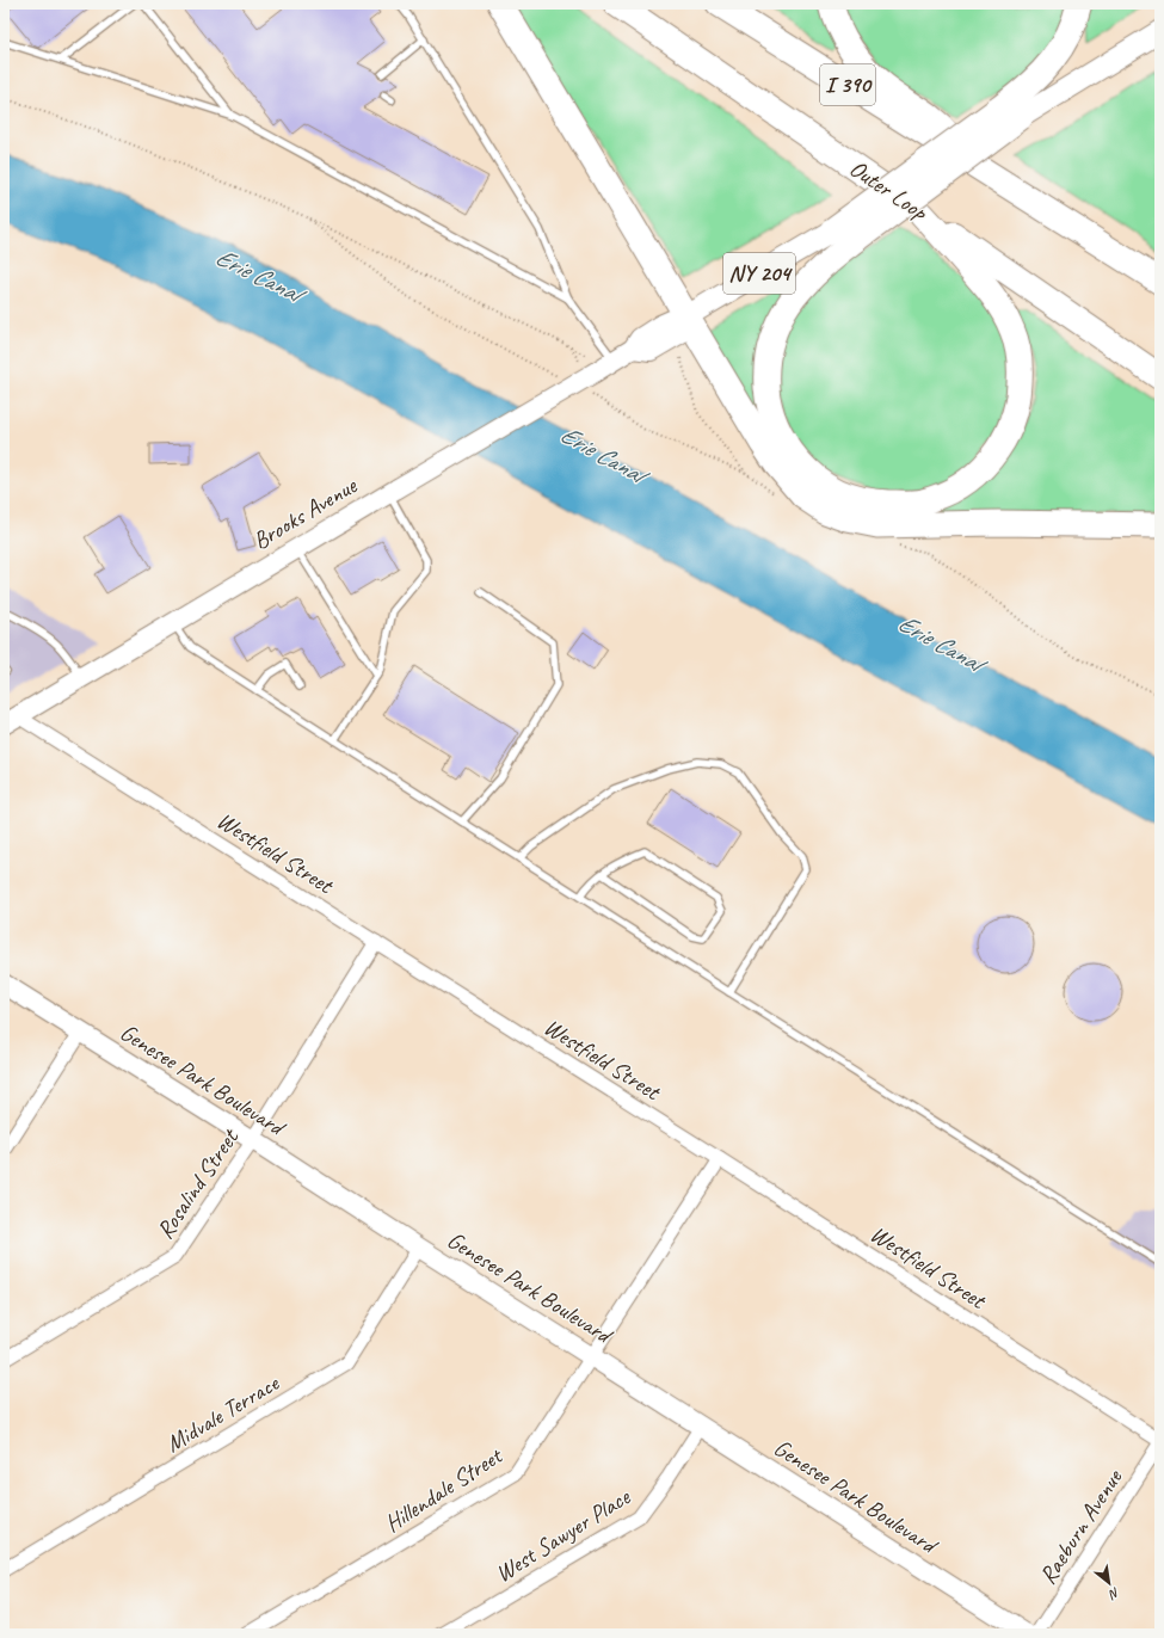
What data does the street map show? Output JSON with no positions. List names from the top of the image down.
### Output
{
  "streets": {
    "highway": ["I 390", "Outer Loop"],
    "main road": ["NY 204", "Brooks Avenue"],
    "street": [
      "Westfield Street",
      "Genesee Park Boulevard",
      "Rosalind Street",
      "Midvale Terrace",
      "Hillendale Street",
      "Raeburn Avenue",
      "West Sawyer Place"
    ]
  },
  "crossings": [
    ["Brooks Avenue", "Westfield Street"],
    ["Westfield Street", "Rosalind Street"],
    ["Westfield Street", "Hillendale Street"],
    ["Westfield Street", "Raeburn Avenue"],
    ["Genesee Park Boulevard", "Rosalind Street"],
    ["Genesee Park Boulevard", "Midvale Terrace"],
    ["Genesee Park Boulevard", "Hillendale Street"],
    ["Genesee Park Boulevard", "West Sawyer Place"]
  ],
  "water": ["Erie Canal"],
  "north": "bottom right"
}
